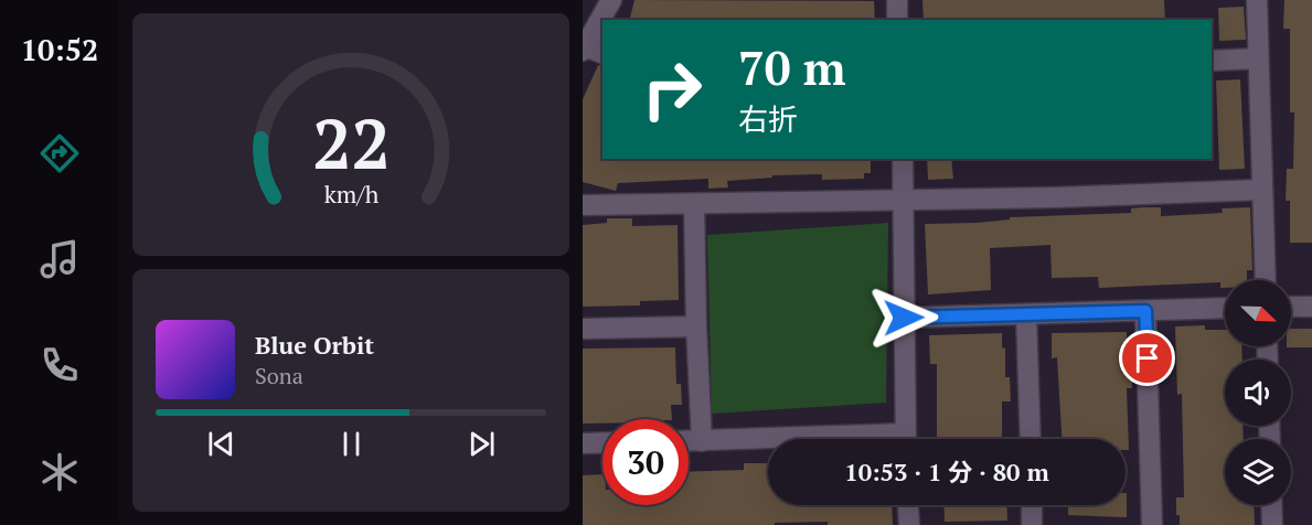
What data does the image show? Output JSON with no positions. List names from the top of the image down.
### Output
{
  "north": "bottom right",
  "page": {
    "tabs": "10:52",
    "turn": ["70 m", "右折"],
    "song": ["Blue Orbit", "Sona"],
    "limit": "30",
    "trip": "10:53 · 1 分 · 80 m",
    "gauge": ["22", "km/h"]
  }
}
